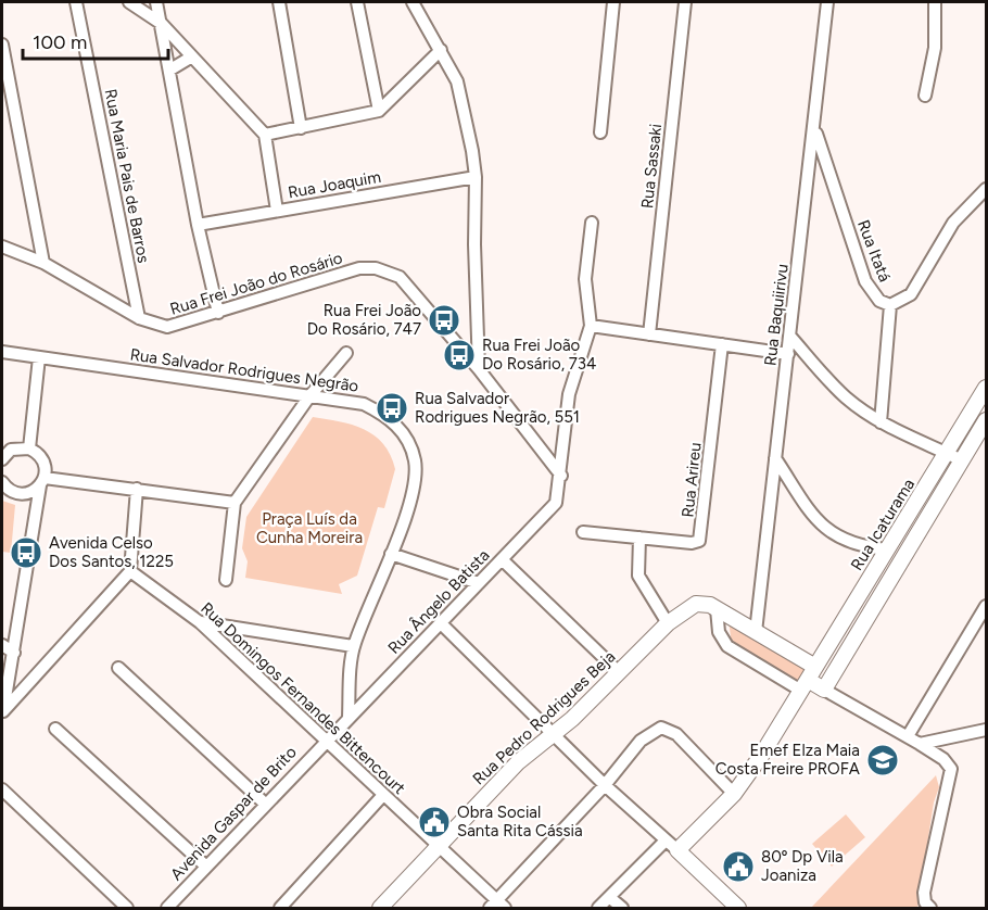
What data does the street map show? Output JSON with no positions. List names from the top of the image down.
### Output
{
  "streets": {
    "street": [
      "Rua Sassaki",
      "Rua Maria Pais de Barros",
      "Rua Joaquim",
      "Rua Itatá",
      "Rua Frei João do Rosário",
      "Rua Baquiirivu",
      "Rua Salvador Rodrigues Negrão",
      "Rua Arireu",
      "Rua Icaturama",
      "Rua Ângelo Batista",
      "Rua Domingos Fernandes Bittencourt",
      "Rua Pedro Rodrigues Beja",
      "Avenida Gaspar de Brito"
    ]
  },
  "crossings": [
    ["Rua Maria Pais de Barros", "Rua Frei João do Rosário"],
    ["Rua Itatá", "Rua Baquiirivu"],
    ["Rua Frei João do Rosário", "Rua Ângelo Batista"],
    ["Rua Salvador Rodrigues Negrão", "Rua Ângelo Batista"],
    ["Rua Ângelo Batista", "Rua Domingos Fernandes Bittencourt"],
    ["Rua Ângelo Batista", "Avenida Gaspar de Brito"],
    ["Rua Domingos Fernandes Bittencourt", "Rua Pedro Rodrigues Beja"],
    ["Rua Domingos Fernandes Bittencourt", "Avenida Gaspar de Brito"]
  ],
  "parks": ["Praça Luís da Cunha Moreira"],
  "places": {
    "bus stop": [
      "Rua Frei João Do Rosário, 747",
      "Rua Frei João Do Rosário, 734",
      "Rua Salvador Rodrigues Negrão, 551",
      "Avenida Celso Dos Santos, 1225"
    ],
    "school or university": ["Emef Elza Maia Costa Freire PROFA"],
    "public building": ["Obra Social Santa Rita Cássia", "80º Dp Vila Joaniza"]
  },
  "scale_bar": "100 m"
}
